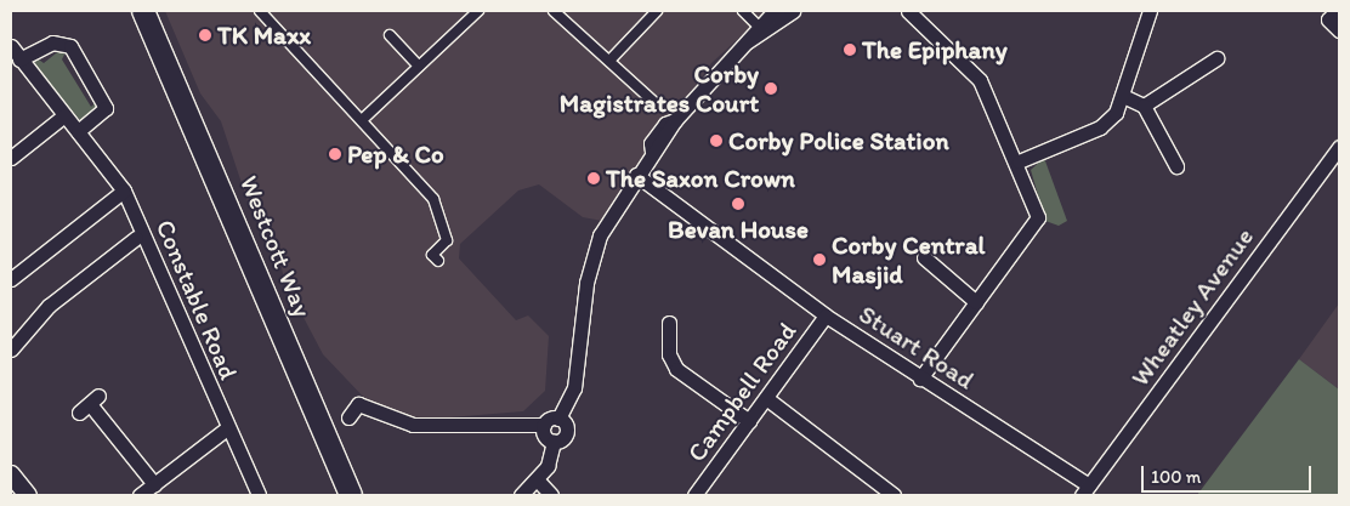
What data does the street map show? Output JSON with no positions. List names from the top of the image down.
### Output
{
  "streets": {
    "highway": ["Westcott Way"],
    "street": [
      "Constable Road",
      "Wheatley Avenue",
      "Stuart Road",
      "Campbell Road"
    ]
  },
  "crossings": [
    ["Wheatley Avenue", "Stuart Road"],
    ["Stuart Road", "Campbell Road"]
  ],
  "places": [
    "TK Maxx",
    "The Epiphany",
    "Corby Magistrates Court",
    "Corby Police Station",
    "Pep & Co",
    "The Saxon Crown",
    "Bevan House",
    "Corby Central Masjid"
  ],
  "scale_bar": "100 m"
}
